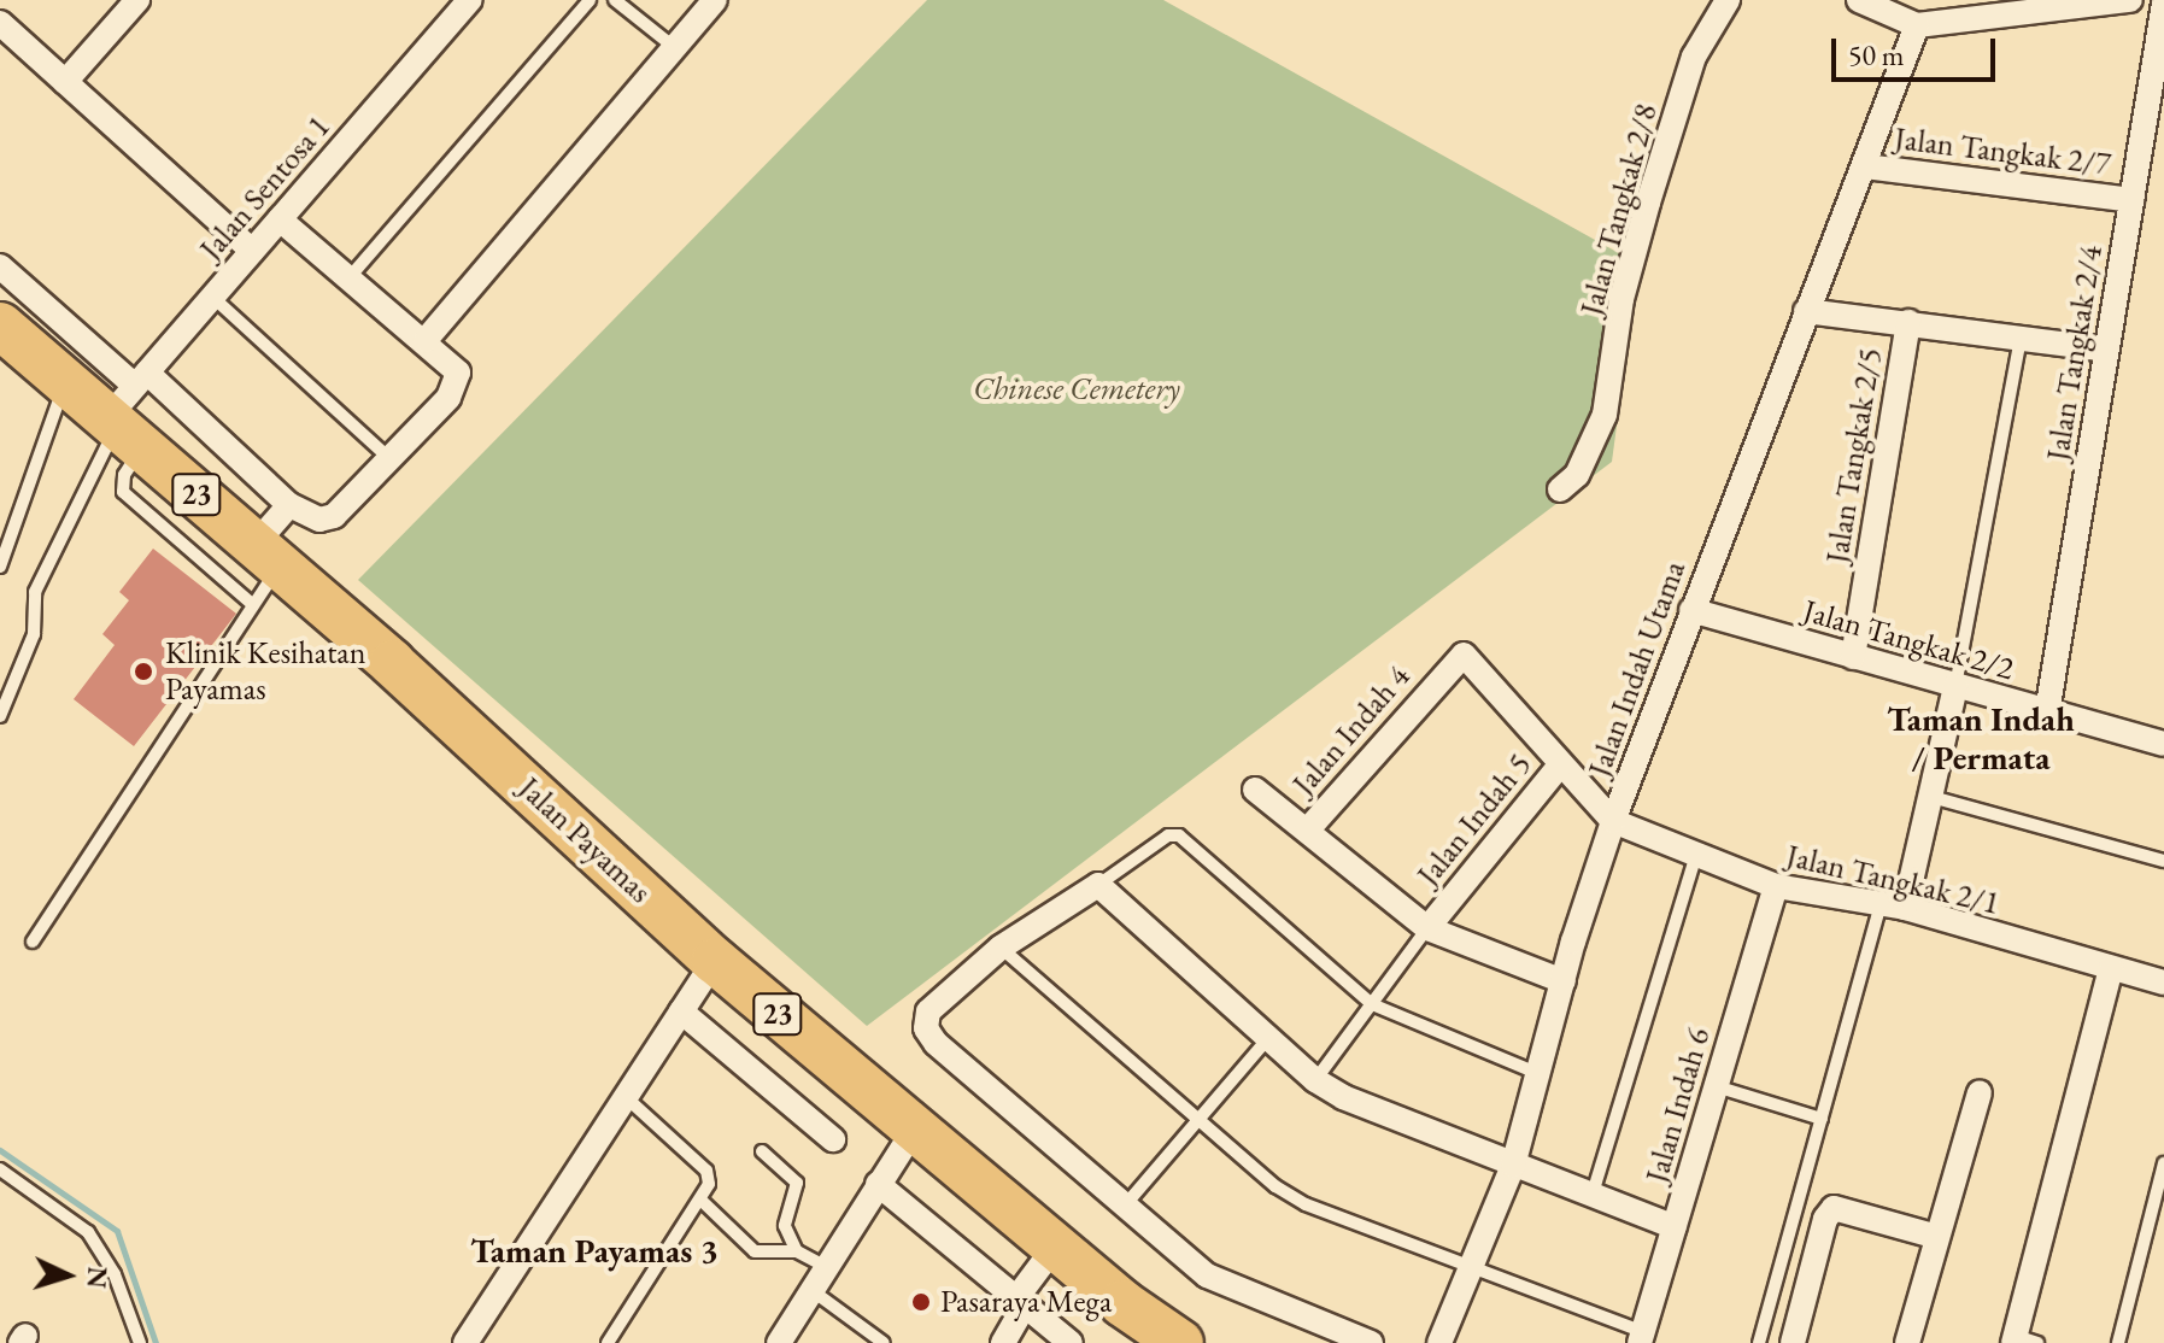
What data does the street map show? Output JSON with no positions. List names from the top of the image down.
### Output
{
  "streets": {
    "highway": ["23", "Jalan Payamas"],
    "street": [
      "Jalan Tangkak 2/7",
      "Jalan Sentosa 1",
      "Jalan Tangkak 2/8",
      "Jalan Tangkak 2/4",
      "Jalan Tangkak 2/5",
      "Jalan Tangkak 2/2",
      "Jalan Indah Utama",
      "Jalan Indah 4",
      "Jalan Indah 5",
      "Jalan Tangkak 2/1",
      "Jalan Indah 6"
    ]
  },
  "crossings": [
    ["Jalan Tangkak 2/7", "Jalan Tangkak 2/4"],
    ["Jalan Tangkak 2/7", "Jalan Indah Utama"],
    ["Jalan Sentosa 1", "Jalan Payamas"],
    ["Jalan Tangkak 2/4", "Jalan Tangkak 2/2"],
    ["Jalan Tangkak 2/5", "Jalan Tangkak 2/2"],
    ["Jalan Tangkak 2/2", "Jalan Indah Utama"],
    ["Jalan Indah Utama", "Jalan Indah 5"],
    ["Jalan Indah Utama", "Jalan Tangkak 2/1"],
    ["Jalan Indah 4", "Jalan Indah 5"],
    ["Jalan Indah 5", "Jalan Tangkak 2/1"],
    ["Jalan Tangkak 2/1", "Jalan Indah 6"]
  ],
  "districts": ["Taman Indah / Permata", "Taman Payamas 3"],
  "parks": ["Chinese Cemetery"],
  "places": ["Klinik Kesihatan Payamas", "Pasaraya Mega"],
  "scale_bar": "50 m",
  "north": "right"
}
